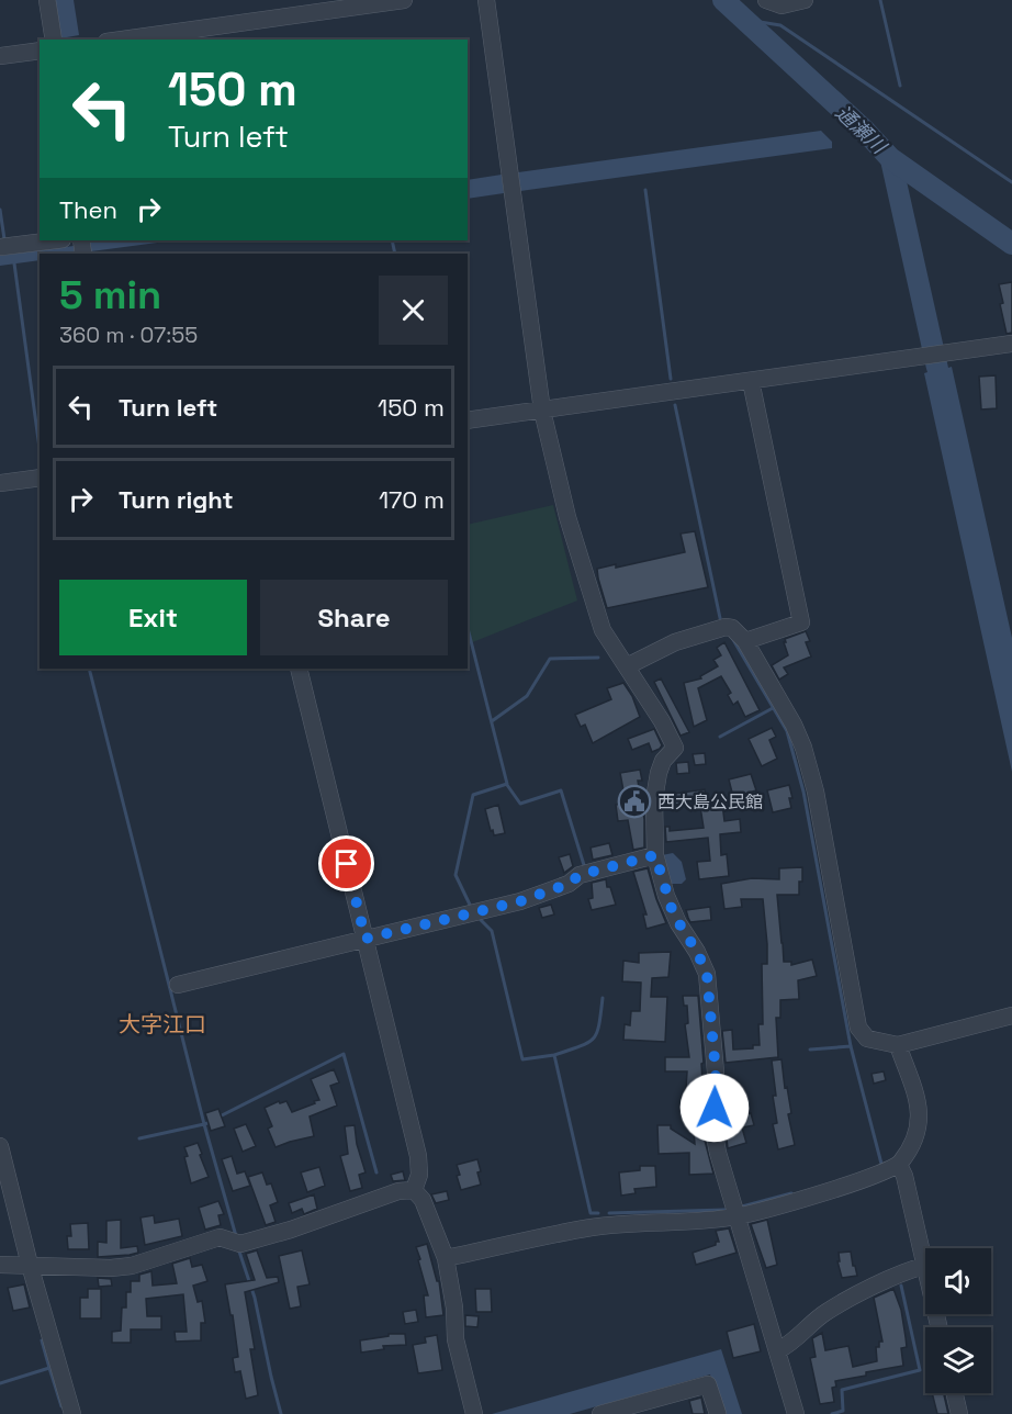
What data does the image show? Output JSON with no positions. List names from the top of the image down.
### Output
{
  "districts": ["大字江口"],
  "water": ["通瀬川"],
  "places": {
    "public building": ["西大島公民館"]
  },
  "page": {
    "turn": ["150 m", "Turn left"],
    "then": "Then",
    "heading": ["5 min", "360 m · 07:55"],
    "list": [
      {
        "name": "Turn left",
        "value": "150 m"
      },
      {
        "name": "Turn right",
        "value": "170 m"
      }
    ],
    "buttons": ["Exit", "Share"]
  }
}
